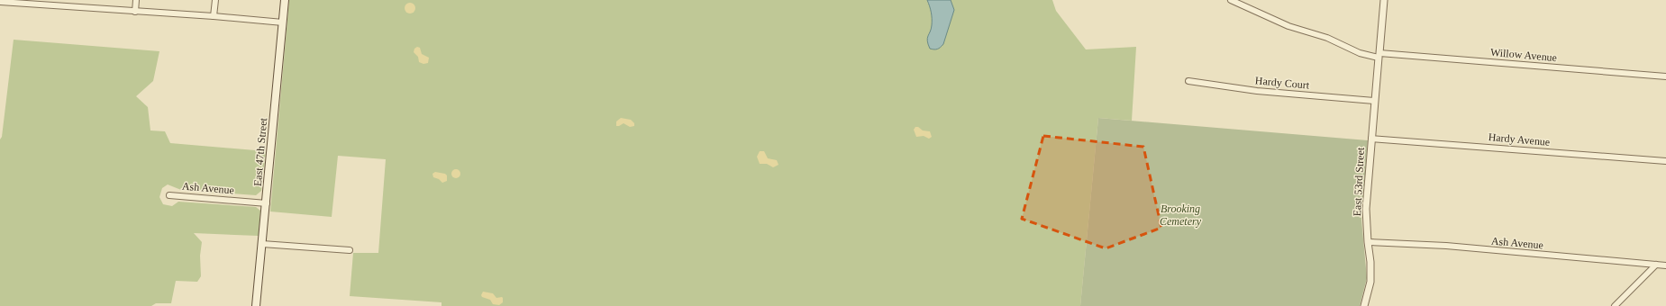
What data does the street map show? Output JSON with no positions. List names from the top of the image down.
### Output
{
  "streets": {
    "main road": ["East 47th Street"],
    "street": [
      "Willow Avenue",
      "Hardy Court",
      "Hardy Avenue",
      "East 53rd Street",
      "Ash Avenue"
    ]
  },
  "crossings": [
    ["Willow Avenue", "East 53rd Street"],
    ["Hardy Court", "East 53rd Street"],
    ["Hardy Avenue", "East 53rd Street"],
    ["East 47th Street", "Ash Avenue"],
    ["East 53rd Street", "Ash Avenue"]
  ],
  "parks": ["Brooking Cemetery"]
}
